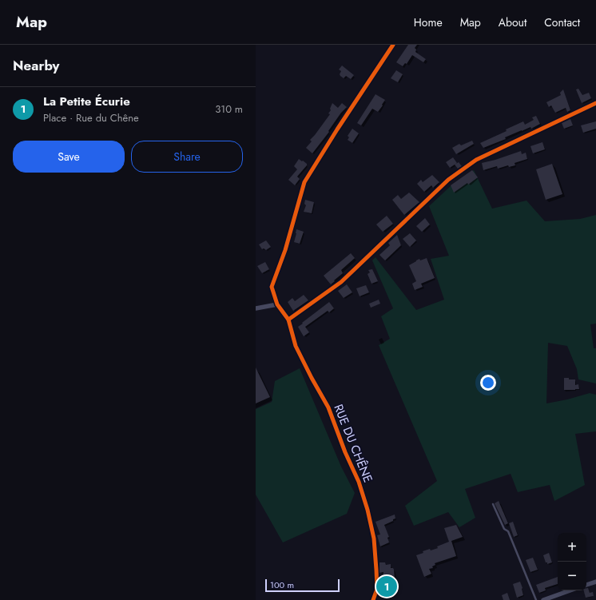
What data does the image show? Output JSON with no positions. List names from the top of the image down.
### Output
{
  "streets": {
    "street": ["RUE DU CHÊNE"]
  },
  "scale_bar": "100 m",
  "page": {
    "header": "Map",
    "nav": [
      "Home",
      "Map",
      "About",
      "Contact"
    ],
    "heading": "Nearby",
    "list": [
      {
        "mark": "1",
        "name": "La Petite Écurie",
        "note": "Place · Rue du Chêne",
        "value": "310 m"
      }
    ],
    "buttons": ["Save", "Share"],
    "map_buttons": ["+", "−"],
    "pins": "1",
    "scale": "100 m"
  }
}
